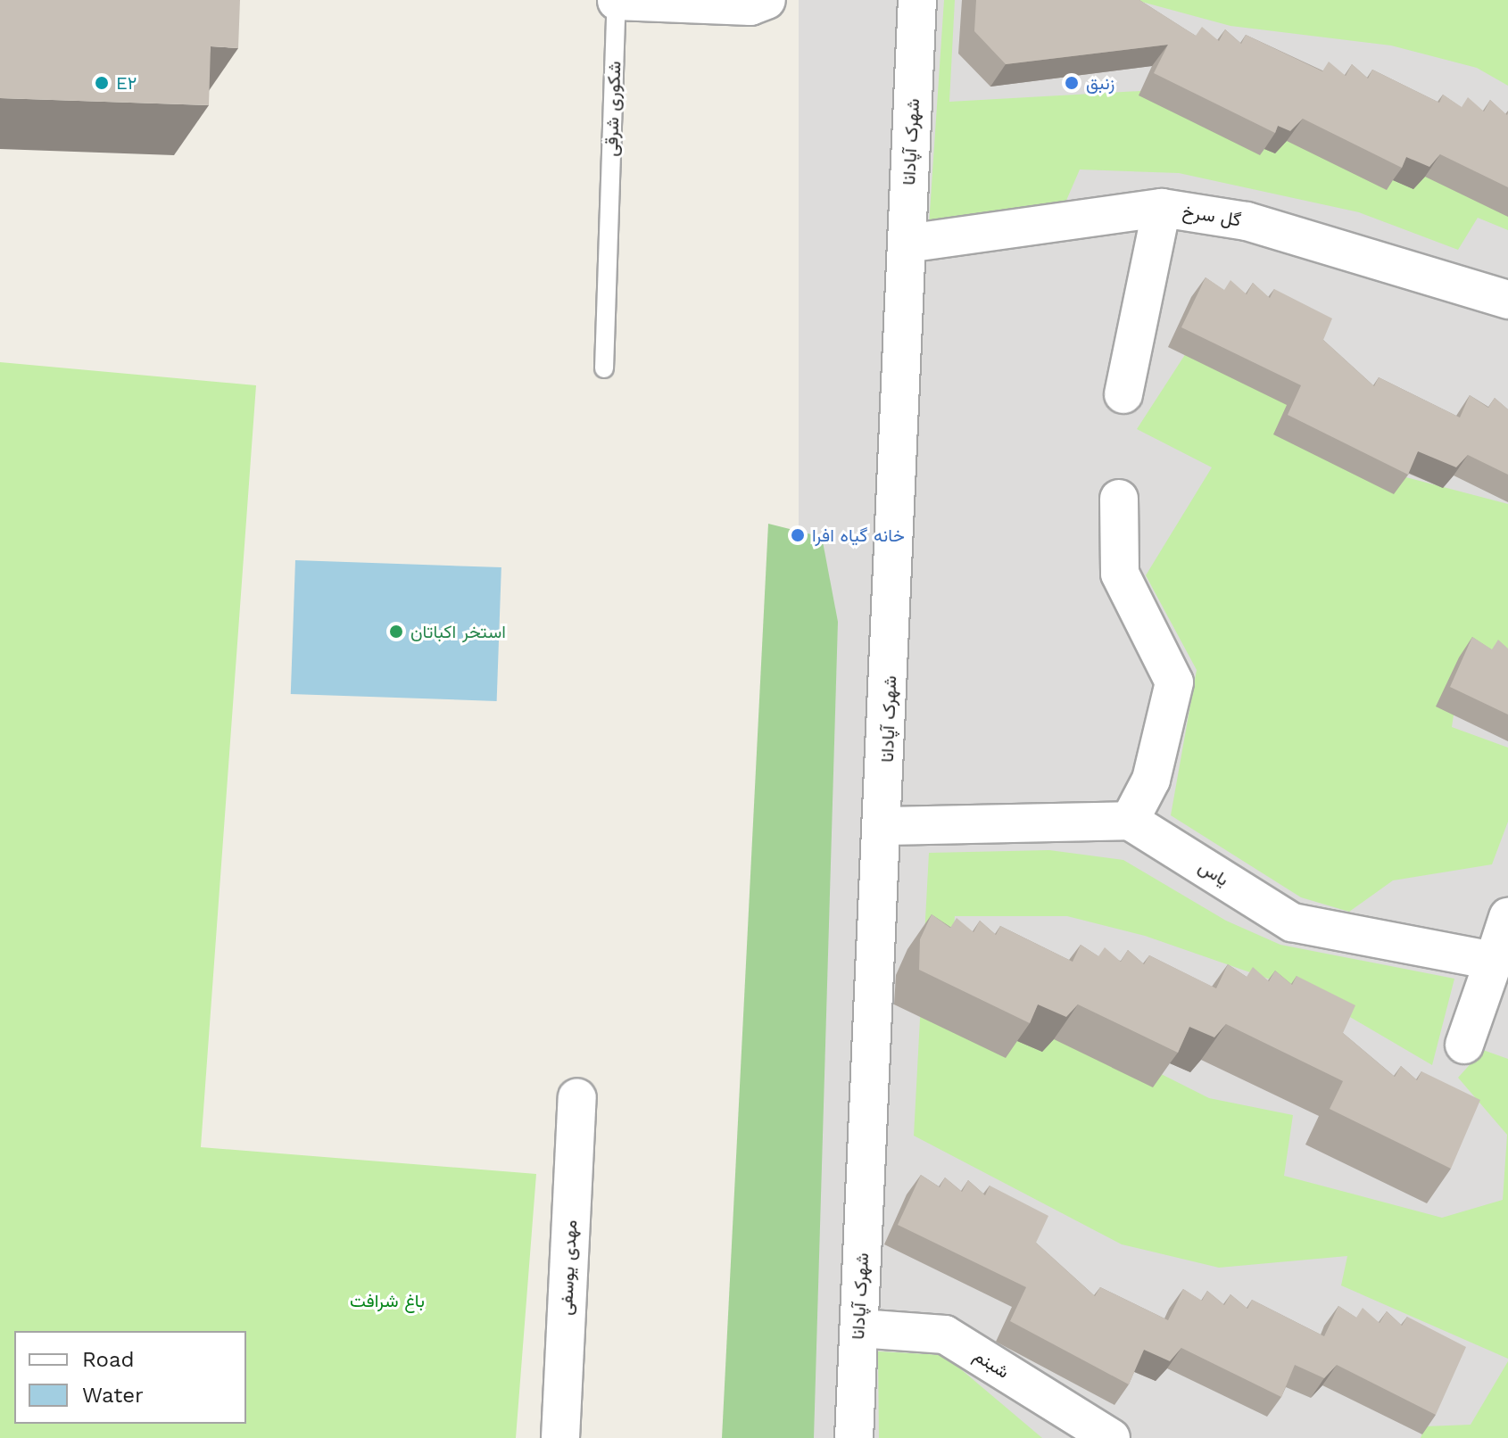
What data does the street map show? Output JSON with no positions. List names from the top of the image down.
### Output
{
  "streets": {
    "street": [
      "شکوری شرقی",
      "شهرک آپادانا",
      "گل سرخ",
      "یاس",
      "مهدی یوسفی",
      "شبنم"
    ]
  },
  "crossings": [
    ["شهرک آپادانا", "گل سرخ"],
    ["شهرک آپادانا", "شبنم"]
  ],
  "parks": ["باغ شرافت"],
  "places": [
    "E۲",
    "زنبق",
    "خانه گیاه افرا",
    "استخر اکباتان"
  ],
  "legend": ["Road", "Water"]
}
